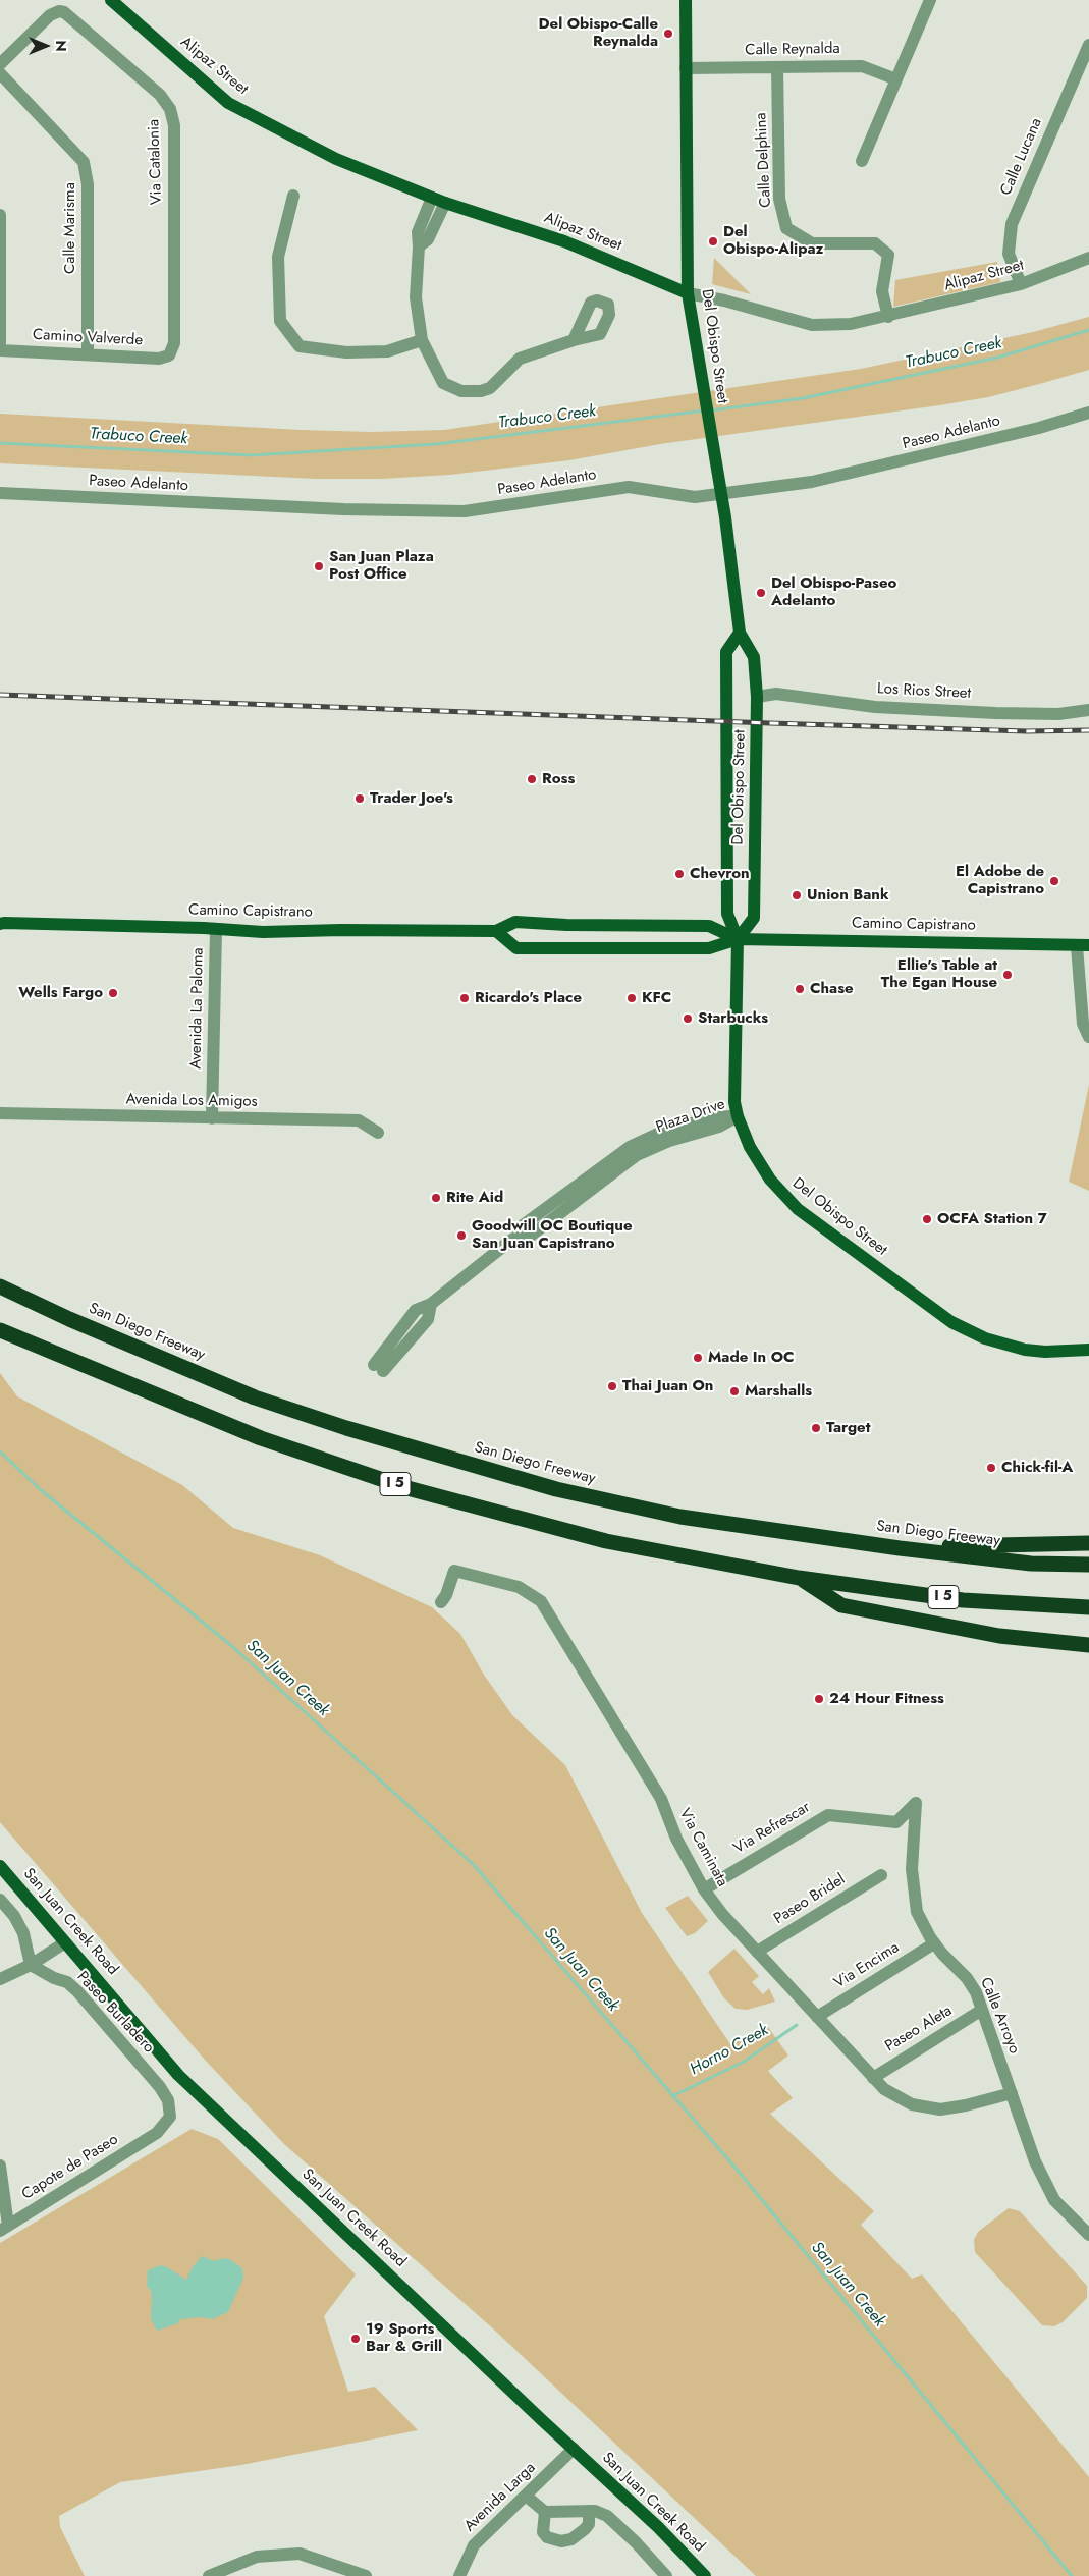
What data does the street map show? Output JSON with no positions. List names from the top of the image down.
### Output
{
  "streets": {
    "highway": ["San Diego Freeway", "I 5"],
    "main road": [
      "Alipaz Street",
      "Del Obispo Street",
      "Camino Capistrano",
      "San Juan Creek Road"
    ],
    "street": [
      "Calle Reynalda",
      "Calle Lucana",
      "Calle Delphina",
      "Via Catalonia",
      "Calle Marisma",
      "Camino Valverde",
      "Paseo Adelanto",
      "Los Rios Street",
      "Avenida La Paloma",
      "Avenida Los Amigos",
      "Plaza Drive",
      "Via Refrescar",
      "Via Caminata",
      "Paseo Bridel",
      "Via Encima",
      "Paseo Burladero",
      "Calle Arroyo",
      "Paseo Aleta",
      "Capote de Paseo",
      "Avenida Larga"
    ]
  },
  "crossings": [
    ["Calle Reynalda", "Calle Delphina"],
    ["Calle Reynalda", "Del Obispo Street"],
    ["Alipaz Street", "Calle Lucana"],
    ["Alipaz Street", "Calle Delphina"],
    ["Alipaz Street", "Del Obispo Street"],
    ["Via Catalonia", "Camino Valverde"],
    ["Calle Marisma", "Camino Valverde"],
    ["Del Obispo Street", "Paseo Adelanto"],
    ["Del Obispo Street", "Los Rios Street"],
    ["Del Obispo Street", "Camino Capistrano"],
    ["Del Obispo Street", "Plaza Drive"],
    ["Camino Capistrano", "Avenida La Paloma"],
    ["Avenida La Paloma", "Avenida Los Amigos"],
    ["Via Refrescar", "Via Caminata"],
    ["Via Refrescar", "Calle Arroyo"],
    ["Via Caminata", "Paseo Bridel"],
    ["Via Caminata", "Via Encima"],
    ["Via Caminata", "Calle Arroyo"],
    ["Via Caminata", "Paseo Aleta"],
    ["San Juan Creek Road", "Avenida Larga"],
    ["Via Encima", "Calle Arroyo"],
    ["Paseo Burladero", "Capote de Paseo"],
    ["Calle Arroyo", "Paseo Aleta"]
  ],
  "water": ["Trabuco Creek", "San Juan Creek", "Horno Creek"],
  "places": [
    "Del Obispo-Calle Reynalda",
    "Del Obispo-Alipaz",
    "San Juan Plaza Post Office",
    "Del Obispo-Paseo Adelanto",
    "Ross",
    "Trader Joe's",
    "Chevron",
    "El Adobe de Capistrano",
    "Union Bank",
    "Ellie's Table at The Egan House",
    "Chase",
    "Wells Fargo",
    "Ricardo's Place",
    "KFC",
    "Starbucks",
    "Rite Aid",
    "OCFA Station 7",
    "Goodwill OC Boutique San Juan Capistrano",
    "Made In OC",
    "Thai Juan On",
    "Marshalls",
    "Target",
    "Chick-fil-A",
    "24 Hour Fitness",
    "19 Sports Bar & Grill"
  ],
  "north": "right"
}
